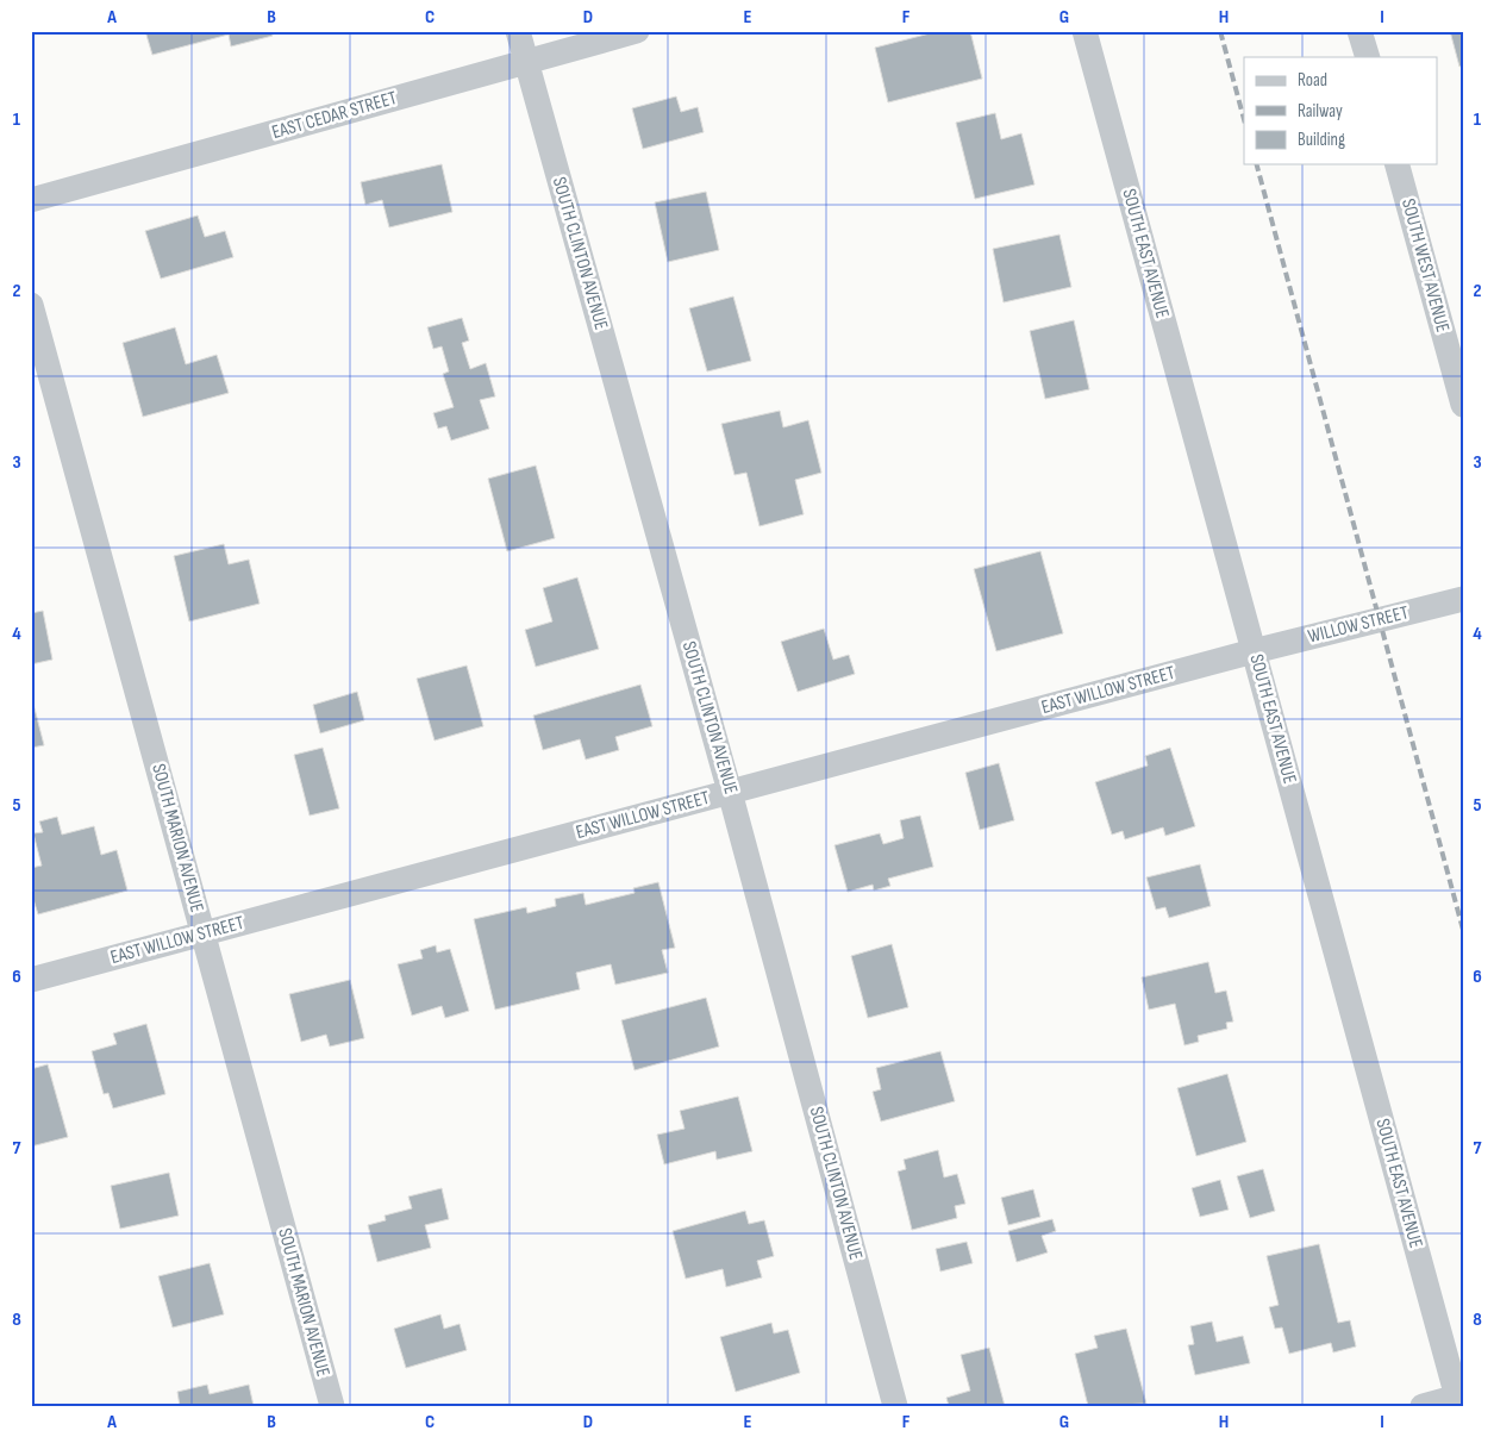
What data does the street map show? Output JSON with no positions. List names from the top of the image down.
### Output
{
  "streets": {
    "street": [
      "EAST CEDAR STREET",
      "SOUTH CLINTON AVENUE",
      "SOUTH EAST AVENUE",
      "SOUTH WEST AVENUE",
      "WILLOW STREET",
      "EAST WILLOW STREET",
      "SOUTH MARION AVENUE"
    ]
  },
  "crossings": [
    ["EAST CEDAR STREET", "SOUTH CLINTON AVENUE"],
    ["SOUTH CLINTON AVENUE", "EAST WILLOW STREET"],
    ["SOUTH EAST AVENUE", "WILLOW STREET"],
    ["SOUTH EAST AVENUE", "EAST WILLOW STREET"],
    ["WILLOW STREET", "EAST WILLOW STREET"],
    ["EAST WILLOW STREET", "SOUTH MARION AVENUE"]
  ],
  "legend": ["Road", "Railway", "Building"],
  "grid": {
    "columns": [
      "A",
      "B",
      "C",
      "D",
      "E",
      "F",
      "G",
      "H",
      "I"
    ],
    "rows": [
      "1",
      "2",
      "3",
      "4",
      "5",
      "6",
      "7",
      "8"
    ]
  }
}
